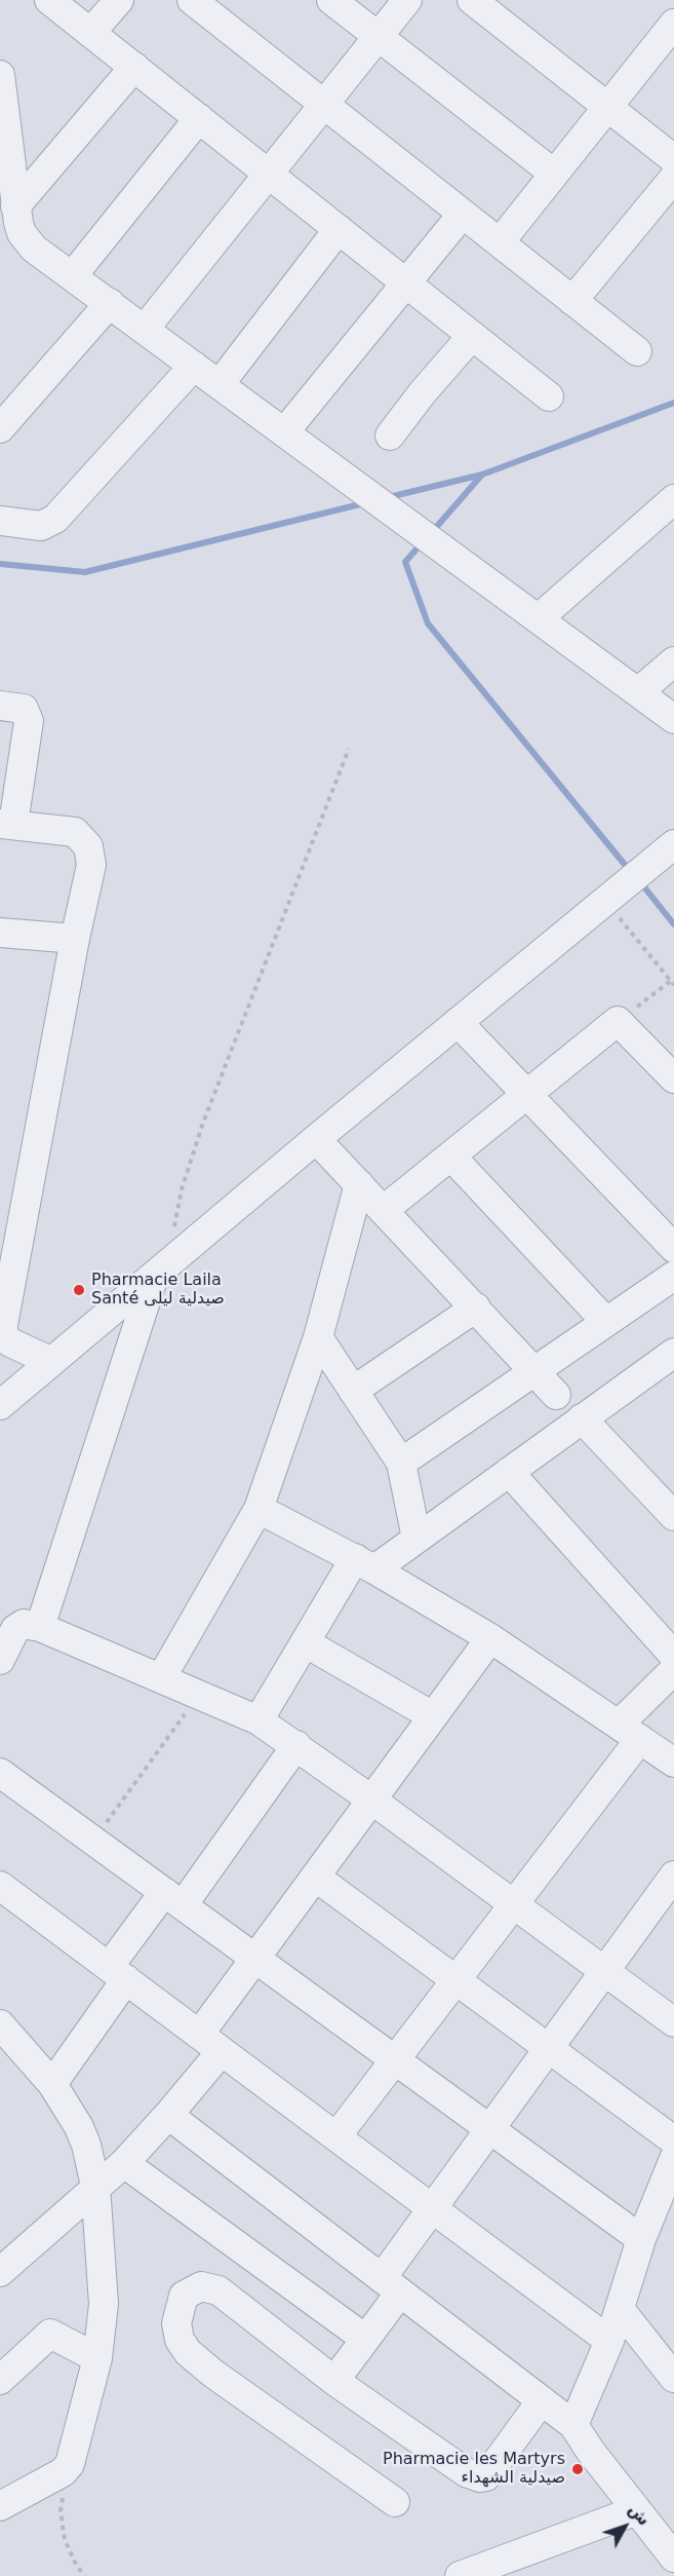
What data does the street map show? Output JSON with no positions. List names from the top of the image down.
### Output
{
  "places": ["Pharmacie Laila Santé صيدلية ليلى", "Pharmacie les Martyrs صيدلية الشهداء"],
  "north": "top right"
}
